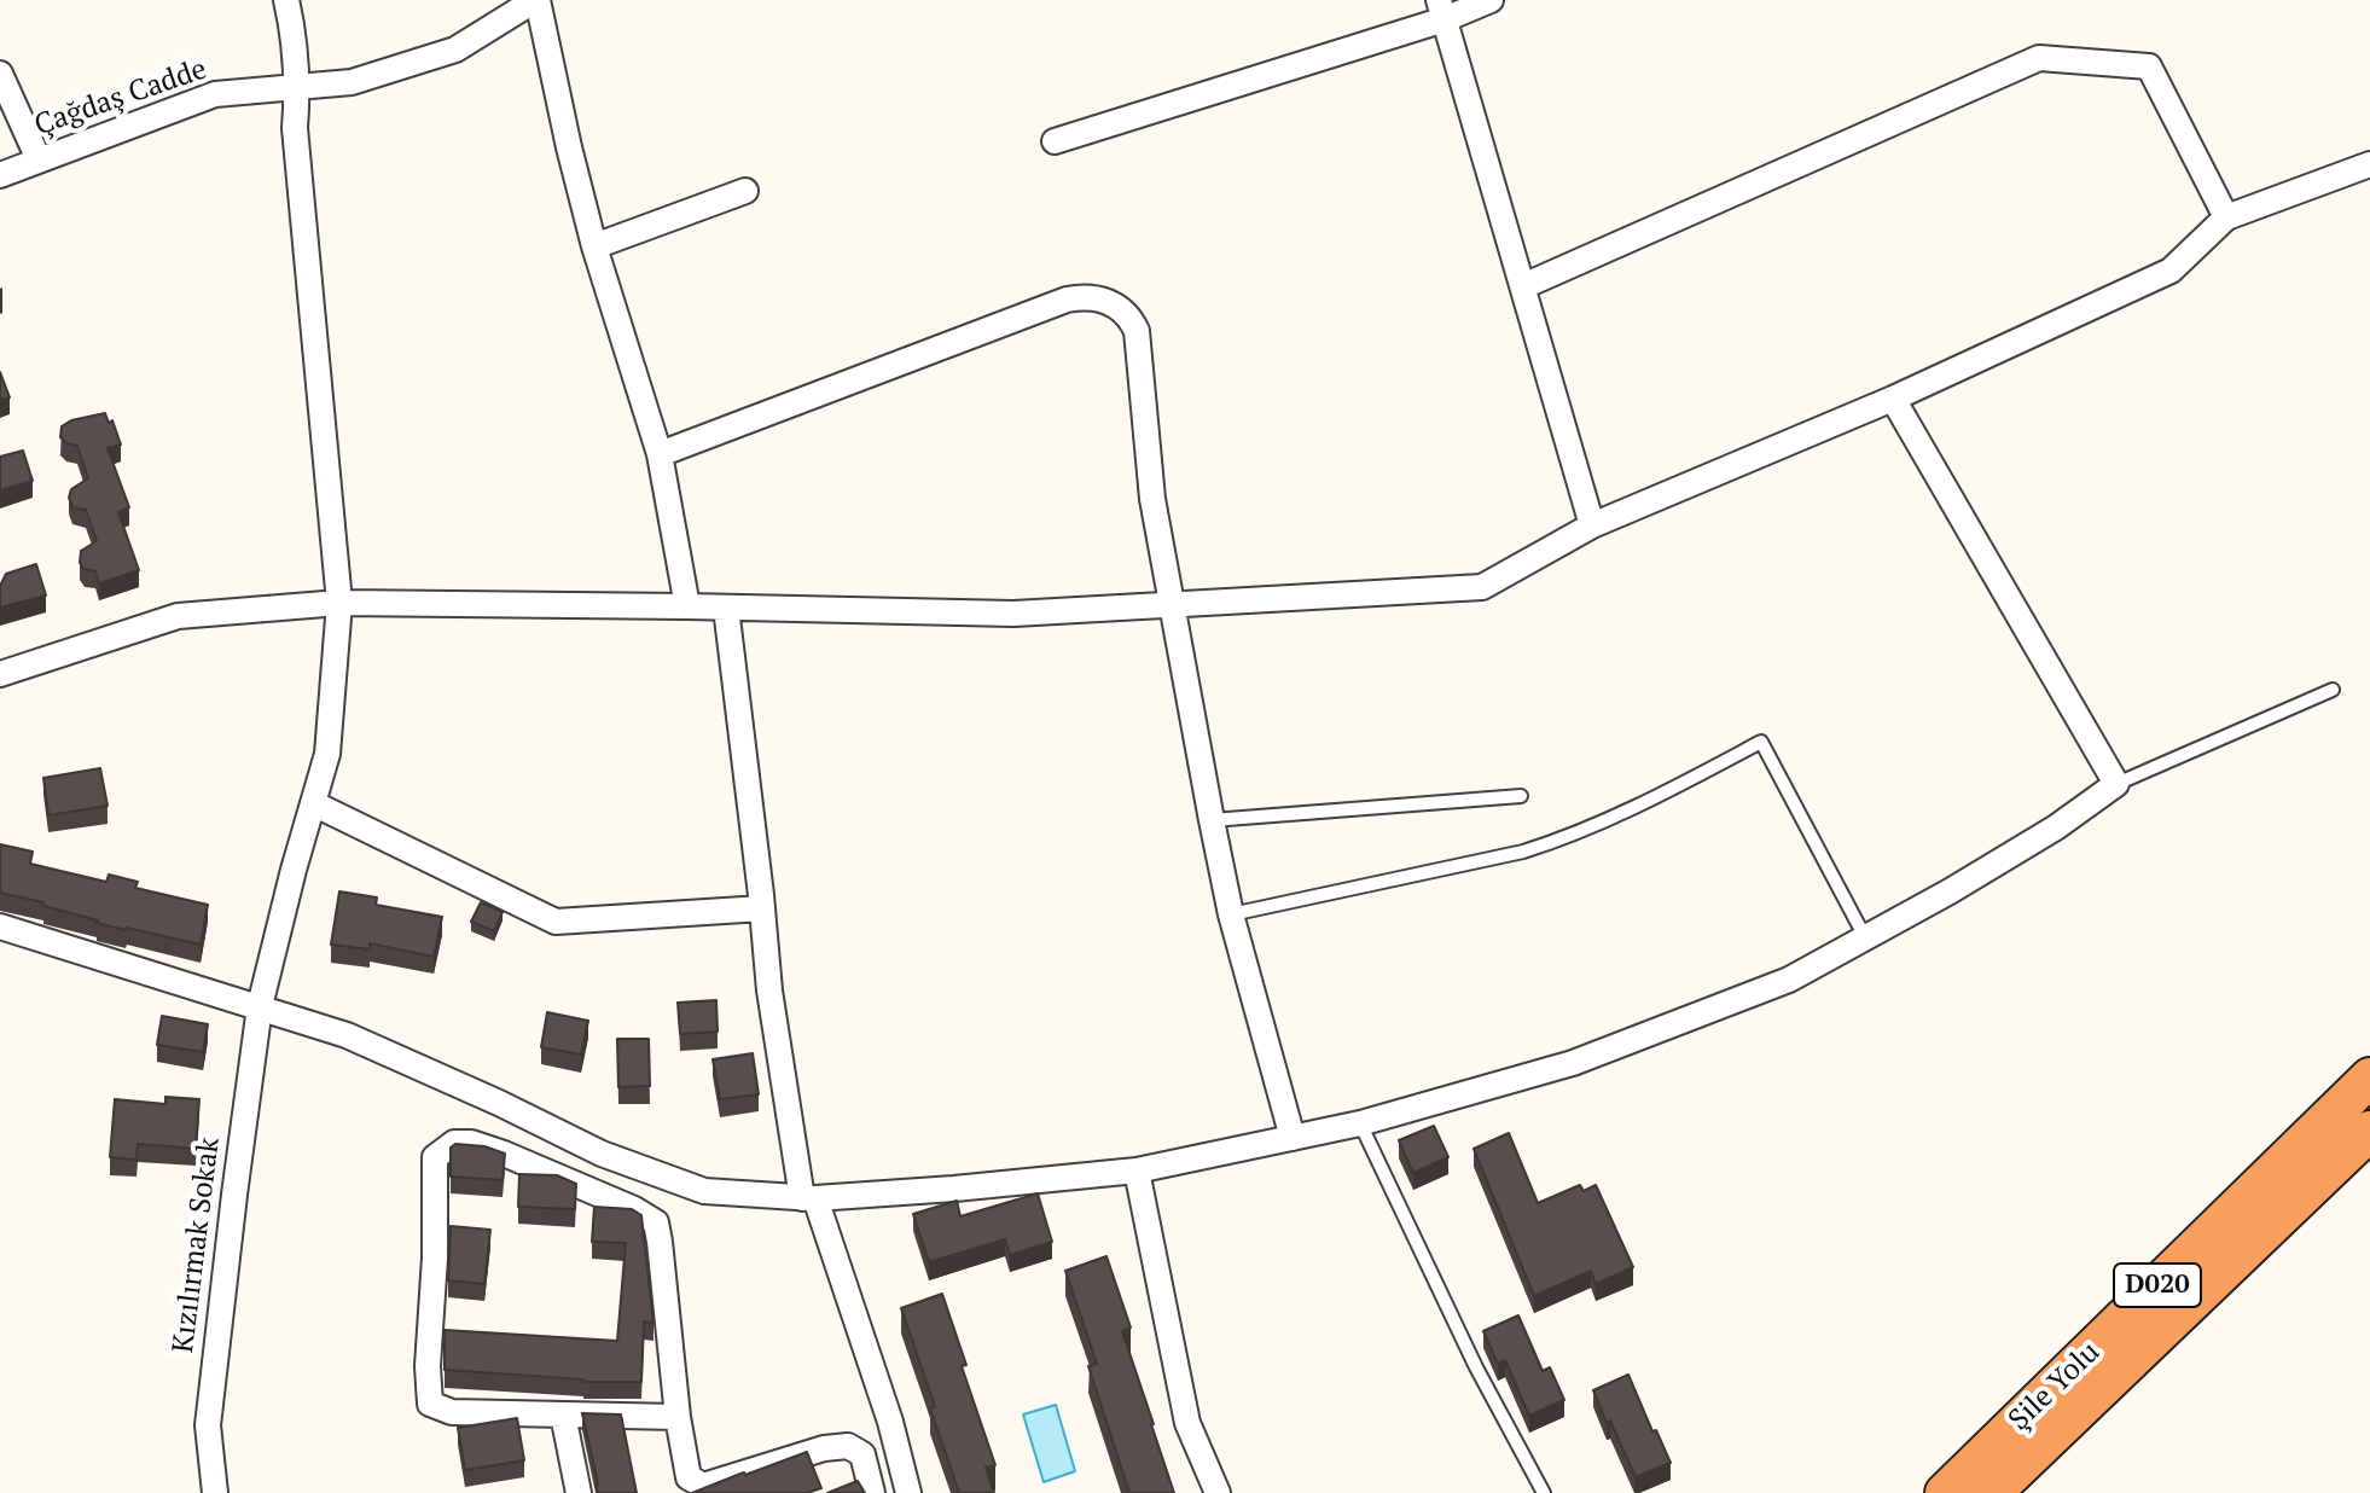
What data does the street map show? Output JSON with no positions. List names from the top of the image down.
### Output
{
  "streets": {
    "highway": ["D020", "Şile Yolu"],
    "street": ["Çağdaş Cadde", "Kızılırmak Sokak"]
  },
  "crossings": [
    ["Çağdaş Cadde", "Kızılırmak Sokak"]
  ]
}
